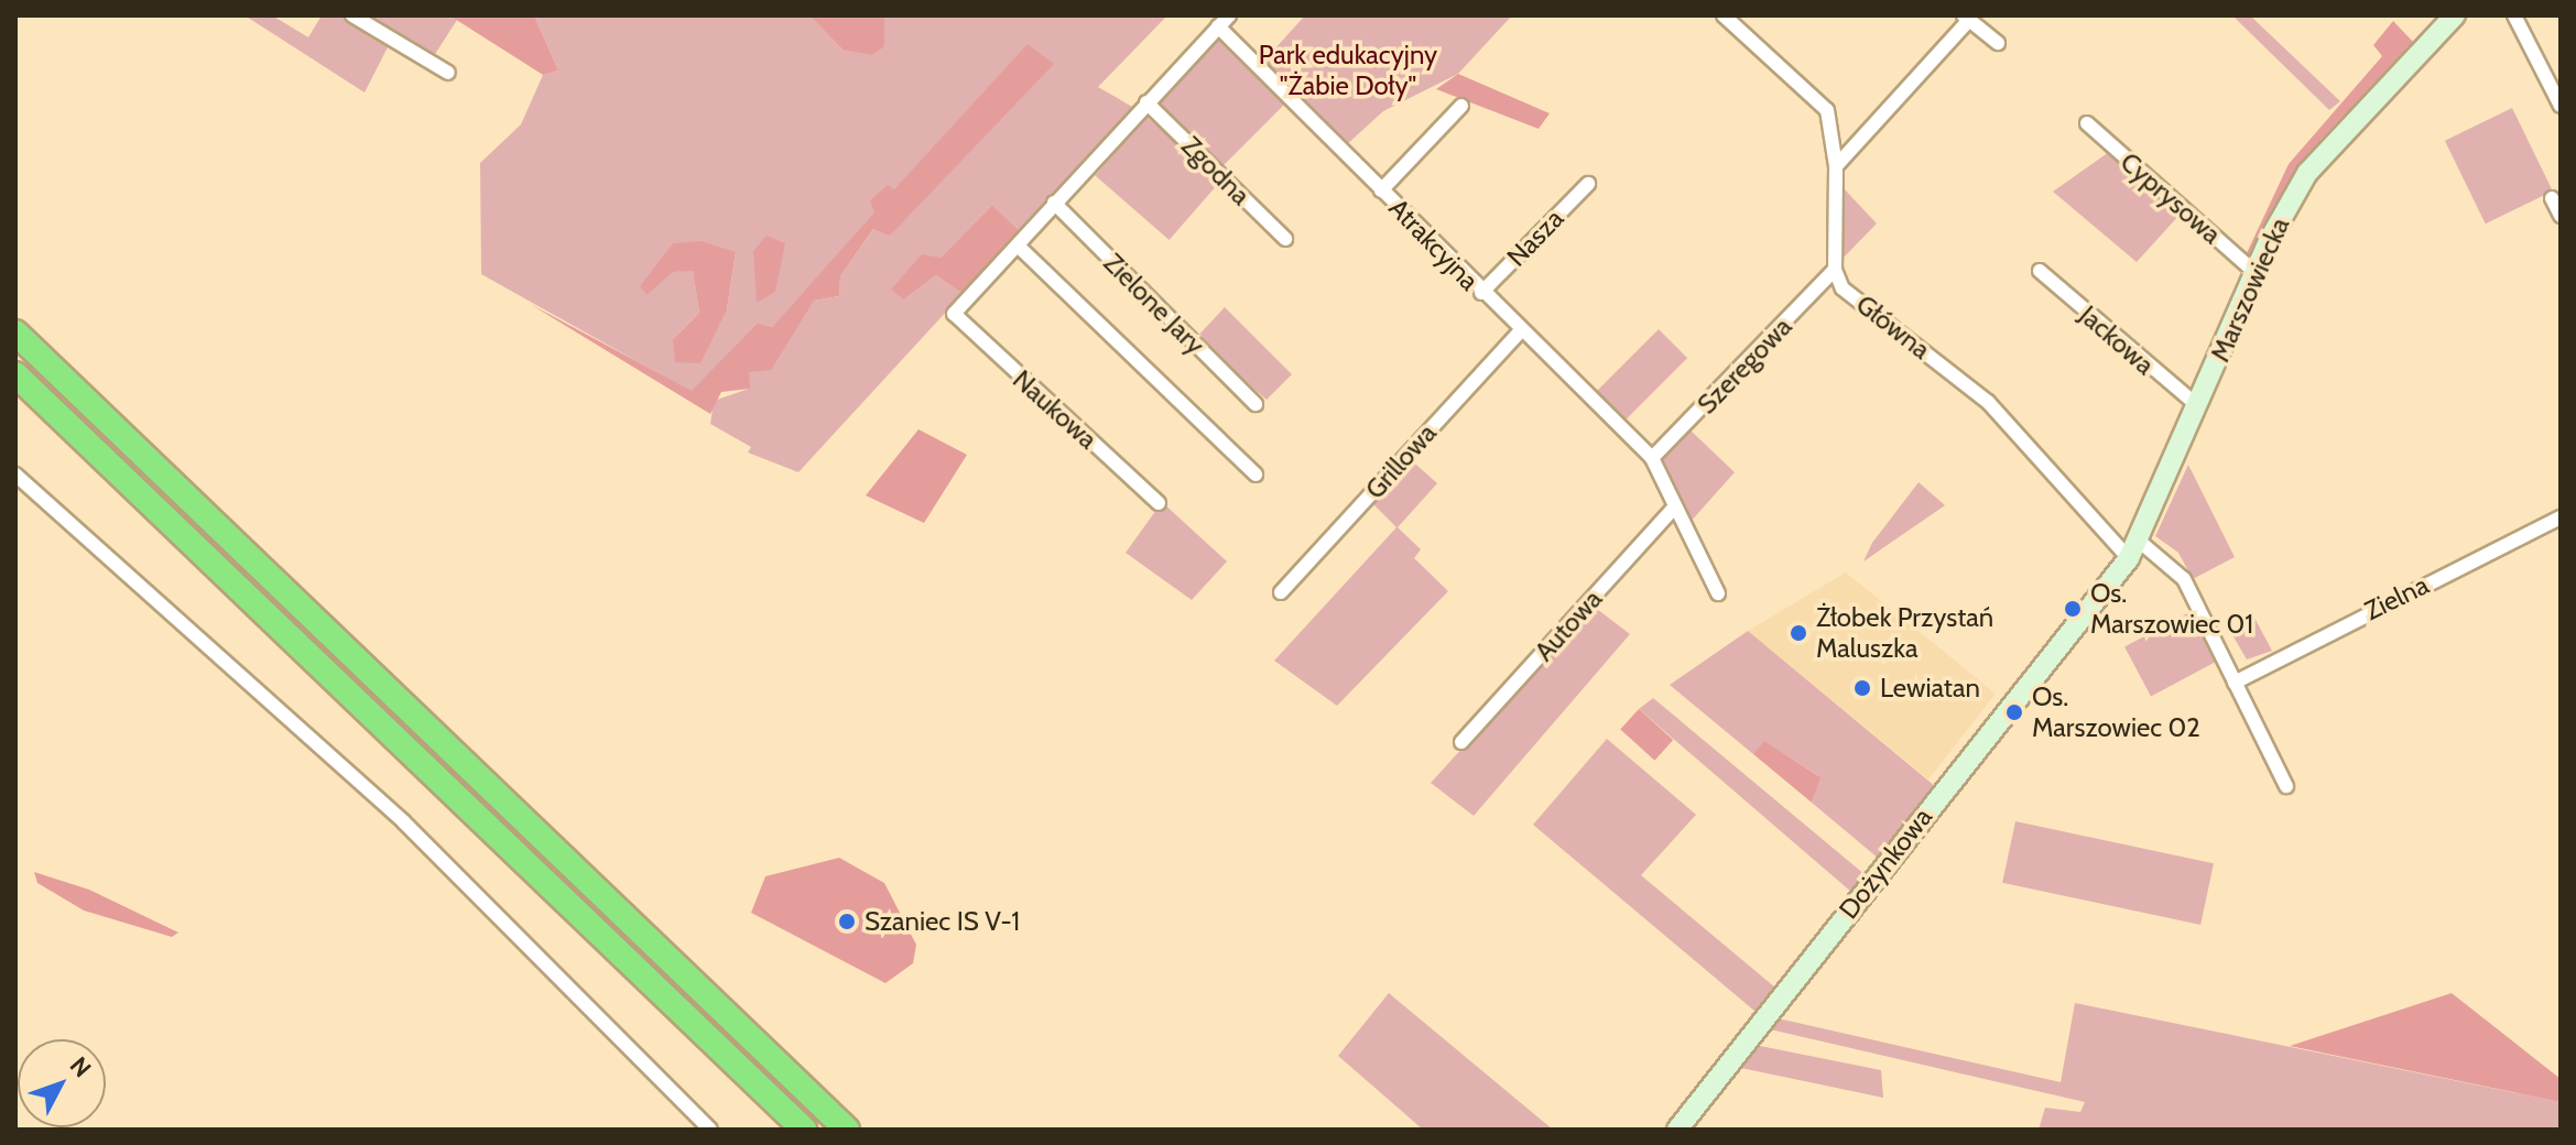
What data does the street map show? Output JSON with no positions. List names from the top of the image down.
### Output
{
  "streets": {
    "street": [
      "Zgodna",
      "Cyprysowa",
      "Nasza",
      "Atrakcyjna",
      "Marszowiecka",
      "Zielone Jary",
      "Główna",
      "Jackowa",
      "Szeregowa",
      "Naukowa",
      "Grillowa",
      "Zielna",
      "Autowa",
      "Dożynkowa"
    ]
  },
  "crossings": [
    ["Cyprysowa", "Marszowiecka"],
    ["Nasza", "Atrakcyjna"],
    ["Atrakcyjna", "Szeregowa"],
    ["Atrakcyjna", "Grillowa"],
    ["Marszowiecka", "Główna"],
    ["Marszowiecka", "Jackowa"],
    ["Marszowiecka", "Dożynkowa"],
    ["Główna", "Szeregowa"],
    ["Główna", "Zielna"]
  ],
  "parks": ["Park edukacyjny \"Żabie Doły\""],
  "places": [
    "Os. Marszowiec 01",
    "Żłobek Przystań Maluszka",
    "Lewiatan",
    "Os. Marszowiec 02",
    "Szaniec IS V-1"
  ],
  "north": "top right"
}
